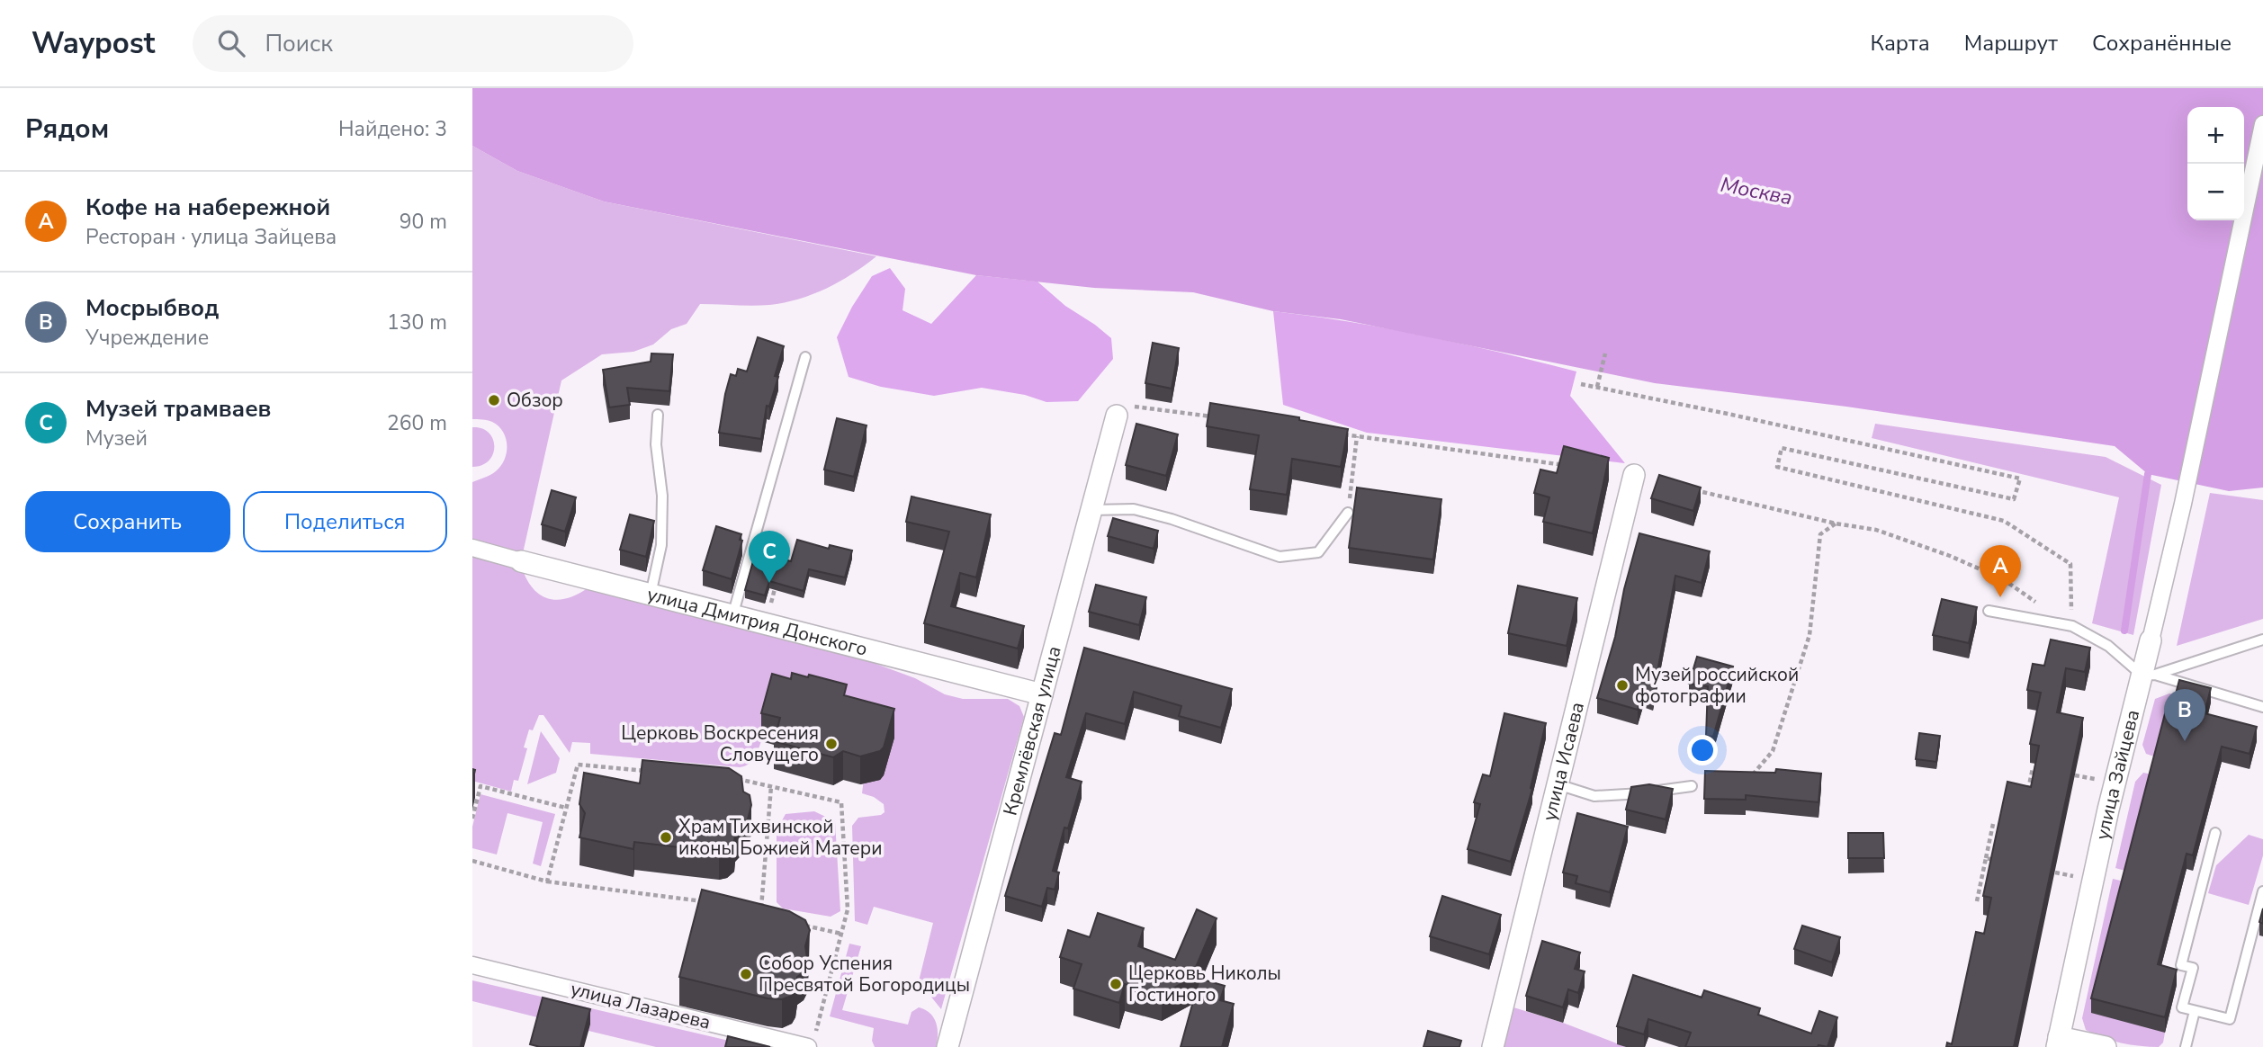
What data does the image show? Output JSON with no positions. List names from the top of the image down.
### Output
{
  "streets": {
    "street": [
      "улица Дмитрия Донского",
      "Кремлёвская улица",
      "улица Исаева",
      "улица Зайцева",
      "улица Лазарева"
    ]
  },
  "crossings": [
    ["улица Дмитрия Донского", "Кремлёвская улица"]
  ],
  "water": ["Москва"],
  "places": [
    "Обзор",
    "Музей российской фотографии",
    "Церковь Воскресения Словущего",
    "Храм Тихвинской иконы Божией Матери",
    "Собор Успения Пресвятой Богородицы",
    "Церковь Николы Гостиного"
  ],
  "page": {
    "header": "Waypost",
    "search": "Поиск",
    "nav": ["Карта", "Маршрут", "Сохранённые"],
    "heading": ["Рядом", "Найдено: 3"],
    "map_buttons": ["+", "−"],
    "list": [
      {
        "mark": "A",
        "name": "Кофе на набережной",
        "note": "Ресторан · улица Зайцева",
        "value": "90 m"
      },
      {
        "mark": "B",
        "name": "Мосрыбвод",
        "note": "Учреждение",
        "value": "130 m"
      },
      {
        "mark": "C",
        "name": "Музей трамваев",
        "note": "Музей",
        "value": "260 m"
      }
    ],
    "buttons": ["Сохранить", "Поделиться"],
    "pins": ["C", "A", "B"]
  }
}
